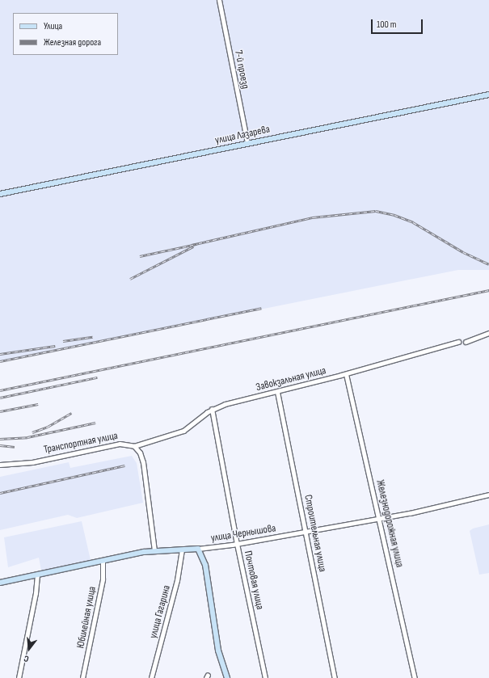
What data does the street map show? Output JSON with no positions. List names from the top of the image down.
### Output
{
  "streets": {
    "main road": ["улица Лазарева", "улица Чернышова"],
    "street": [
      "7-й проезд",
      "Завокзальная улица",
      "Транспортная улица",
      "Железнодорожная улица",
      "Строительная улица",
      "Почтовая улица",
      "улица Гагарина",
      "Юбилейная улица"
    ]
  },
  "crossings": [
    ["7-й проезд", "улица Лазарева"],
    ["Завокзальная улица", "Транспортная улица"],
    ["Завокзальная улица", "Железнодорожная улица"],
    ["Завокзальная улица", "Строительная улица"],
    ["Завокзальная улица", "Почтовая улица"],
    ["Железнодорожная улица", "улица Чернышова"],
    ["улица Чернышова", "Строительная улица"],
    ["улица Чернышова", "Почтовая улица"],
    ["улица Чернышова", "улица Гагарина"],
    ["улица Чернышова", "Юбилейная улица"]
  ],
  "legend": ["Улица", "Железная дорога"],
  "scale_bar": "100 m",
  "north": "bottom"
}
